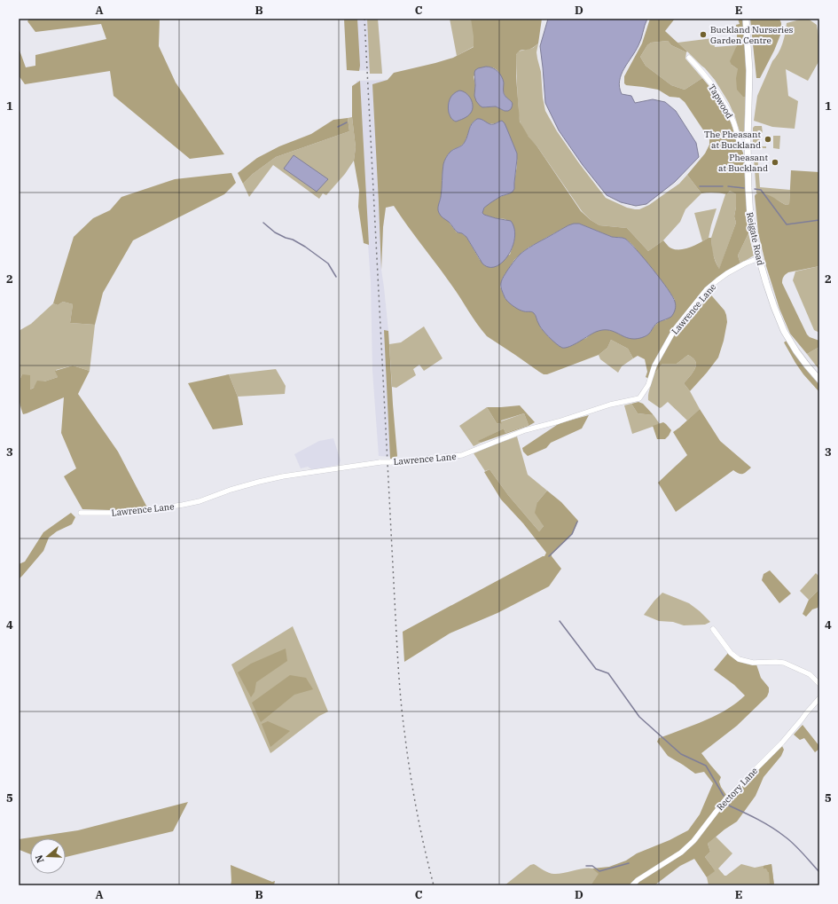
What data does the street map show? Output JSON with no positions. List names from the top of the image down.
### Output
{
  "streets": {
    "main road": ["Reigate Road"],
    "street": ["Tapwood", "Lawrence Lane", "Rectory Lane"]
  },
  "crossings": [
    ["Tapwood", "Reigate Road"],
    ["Reigate Road", "Lawrence Lane"]
  ],
  "places": ["Buckland Nurseries Garden Centre", "The Pheasant at Buckland", "Pheasant at Buckland"],
  "north": "left",
  "grid": {
    "columns": [
      "A",
      "B",
      "C",
      "D",
      "E"
    ],
    "rows": [
      "1",
      "2",
      "3",
      "4",
      "5"
    ]
  }
}
